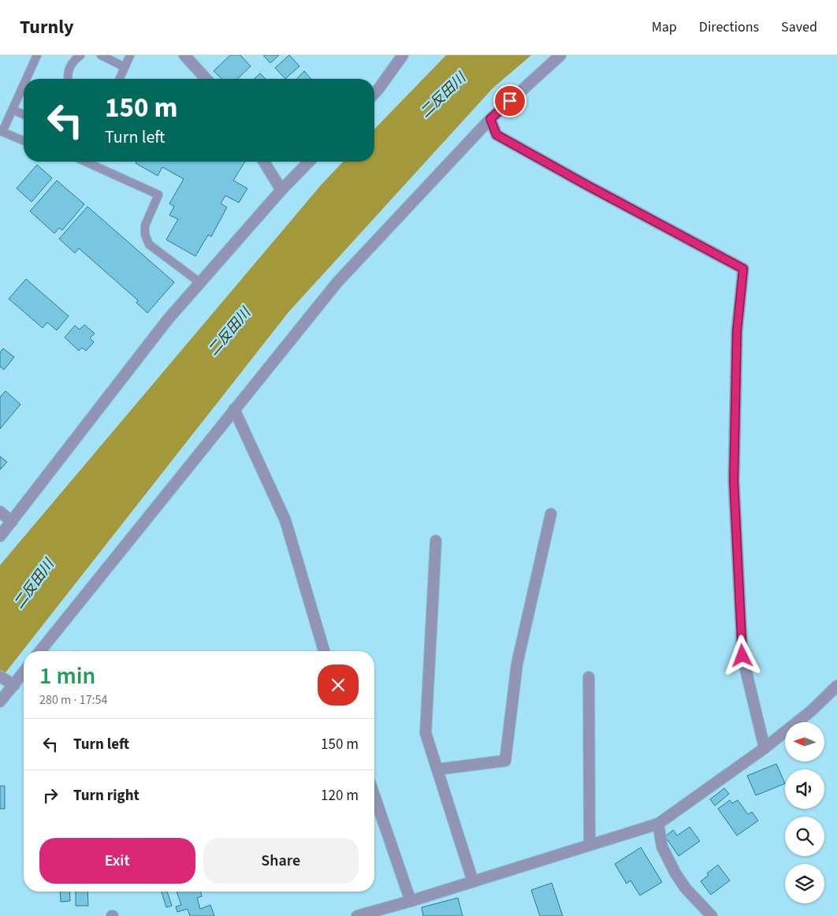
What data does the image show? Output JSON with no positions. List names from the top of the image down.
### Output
{
  "water": ["二反田川"],
  "north": "left",
  "page": {
    "header": "Turnly",
    "nav": ["Map", "Directions", "Saved"],
    "turn": ["150 m", "Turn left"],
    "heading": ["1 min", "280 m · 17:54"],
    "list": [
      {
        "name": "Turn left",
        "value": "150 m"
      },
      {
        "name": "Turn right",
        "value": "120 m"
      }
    ],
    "buttons": ["Exit", "Share"]
  }
}
